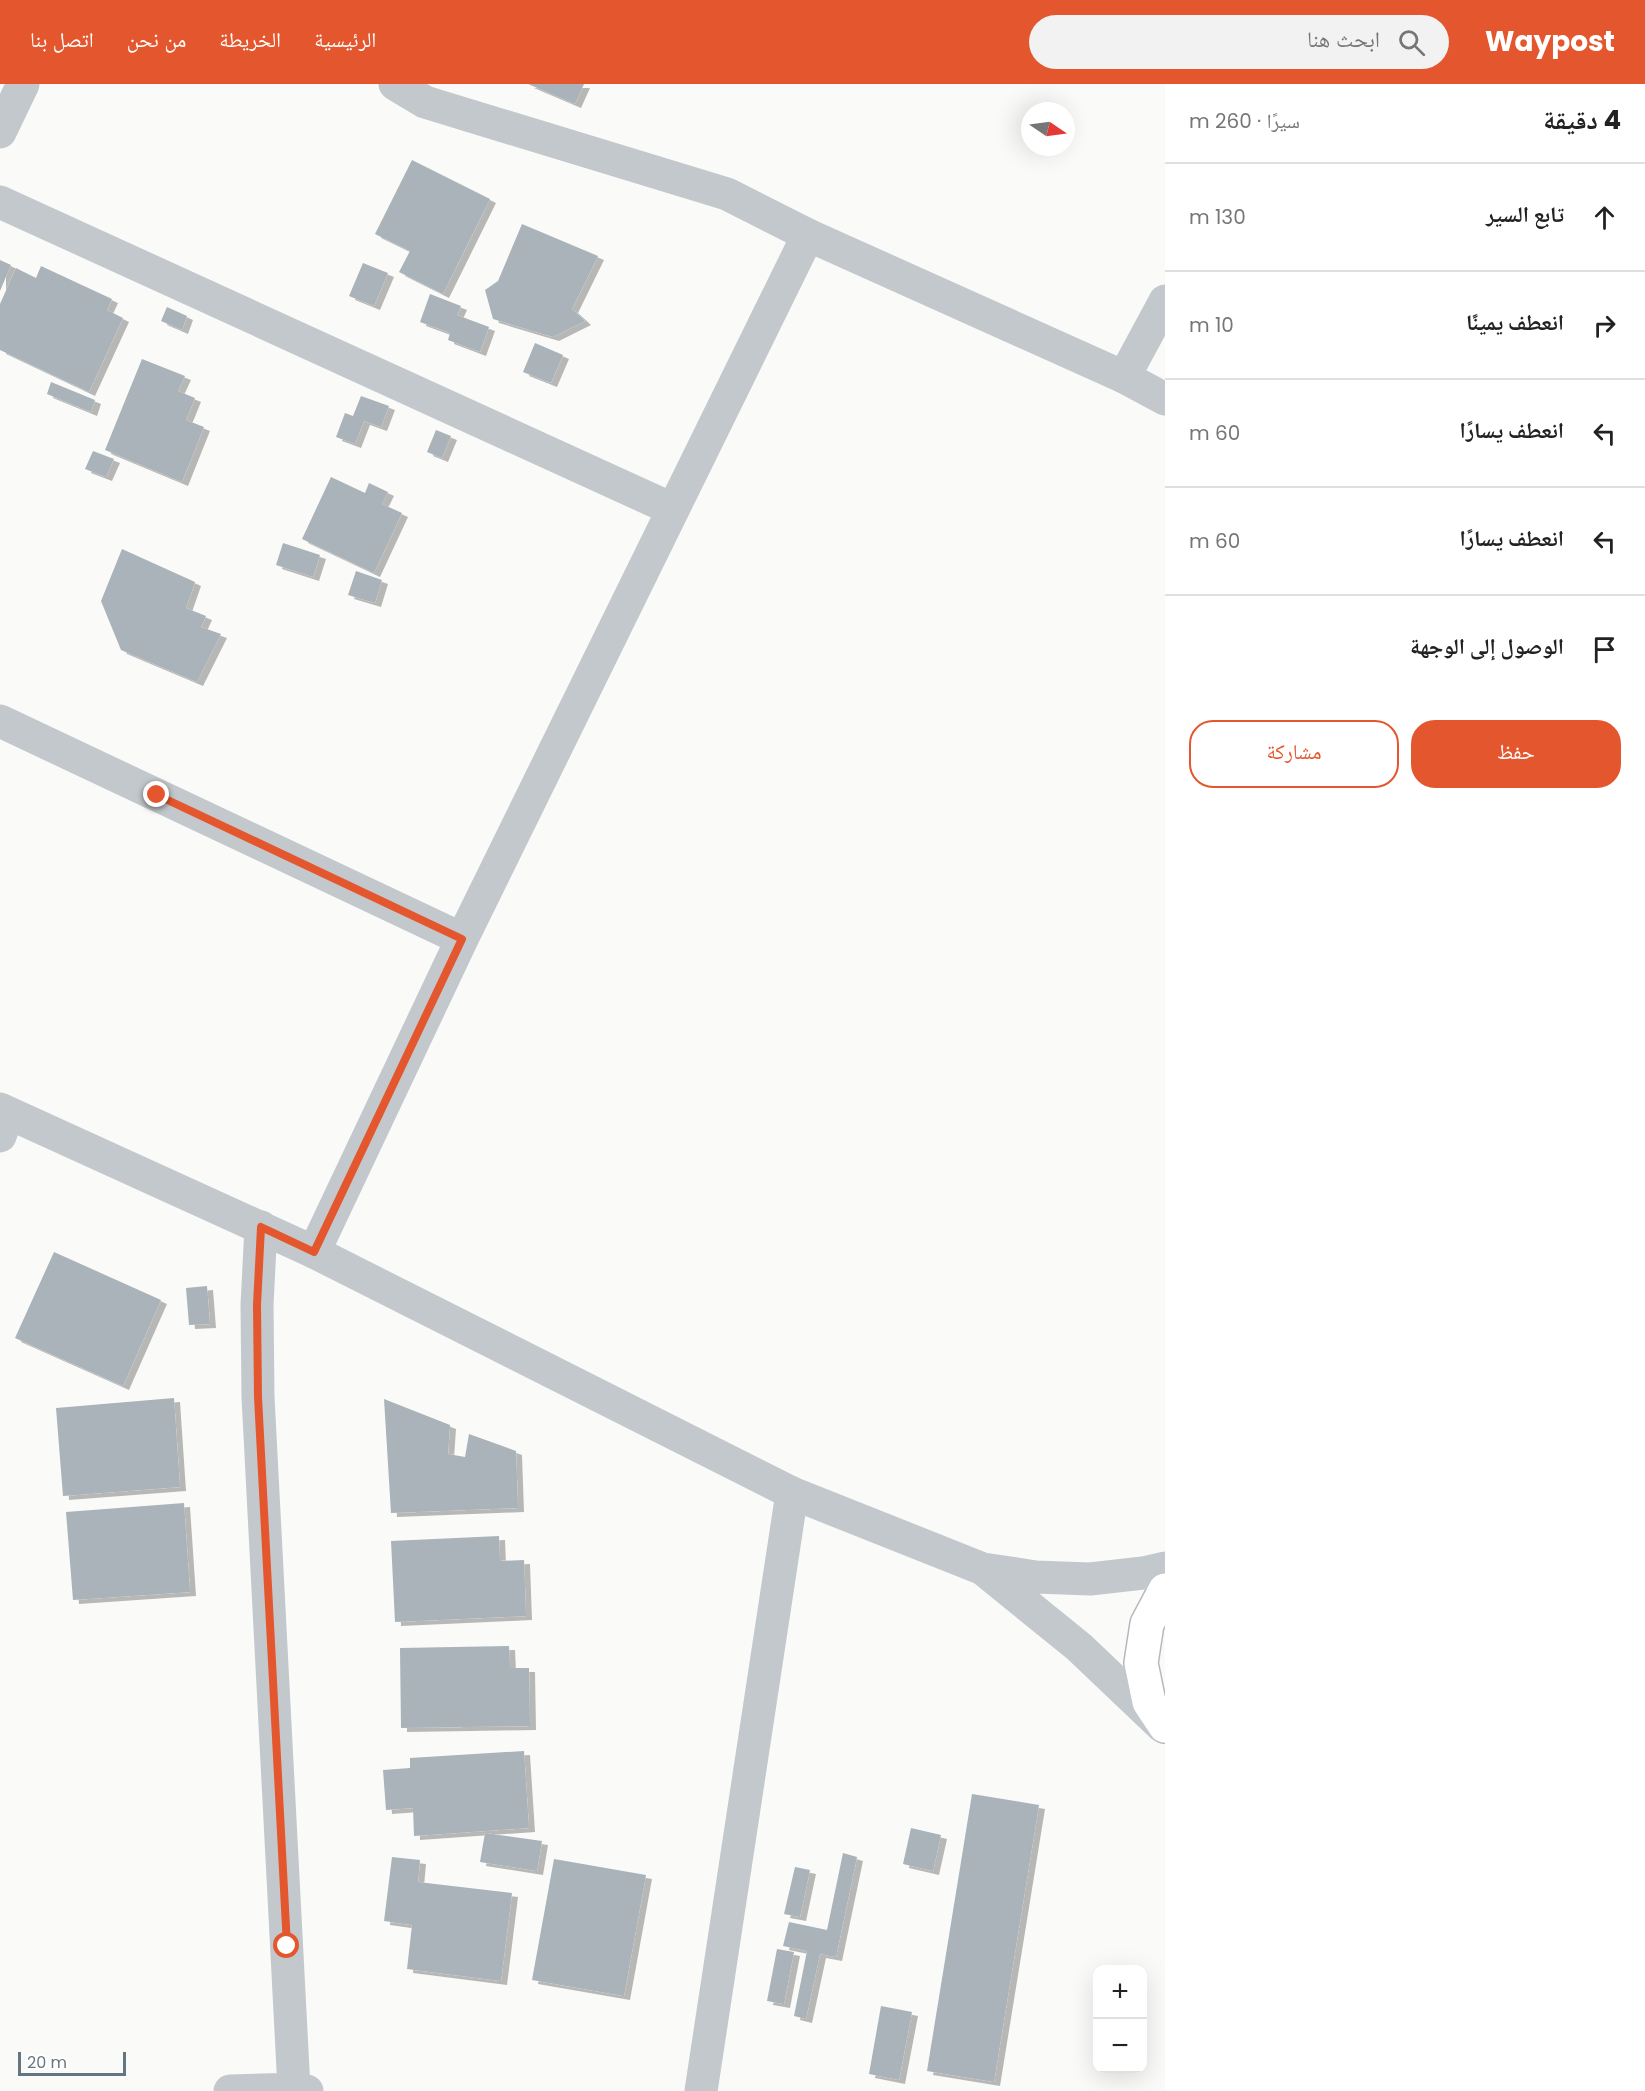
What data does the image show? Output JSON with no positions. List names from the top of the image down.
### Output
{
  "scale_bar": "20 m",
  "north": "right",
  "page": {
    "header": "Waypost",
    "search": "ابحث هنا",
    "nav": [
      "الرئيسية",
      "الخريطة",
      "من نحن",
      "اتصل بنا"
    ],
    "heading": ["4 دقيقة", "سيرًا · 260 m"],
    "list": [
      ["تابع السير", "130 m"],
      ["انعطف يمينًا", "10 m"],
      ["انعطف يسارًا", "60 m"],
      ["انعطف يسارًا", "60 m"],
      "الوصول إلى الوجهة"
    ],
    "buttons": ["حفظ", "مشاركة"],
    "map_buttons": ["+", "−"],
    "scale": "20 m"
  }
}
